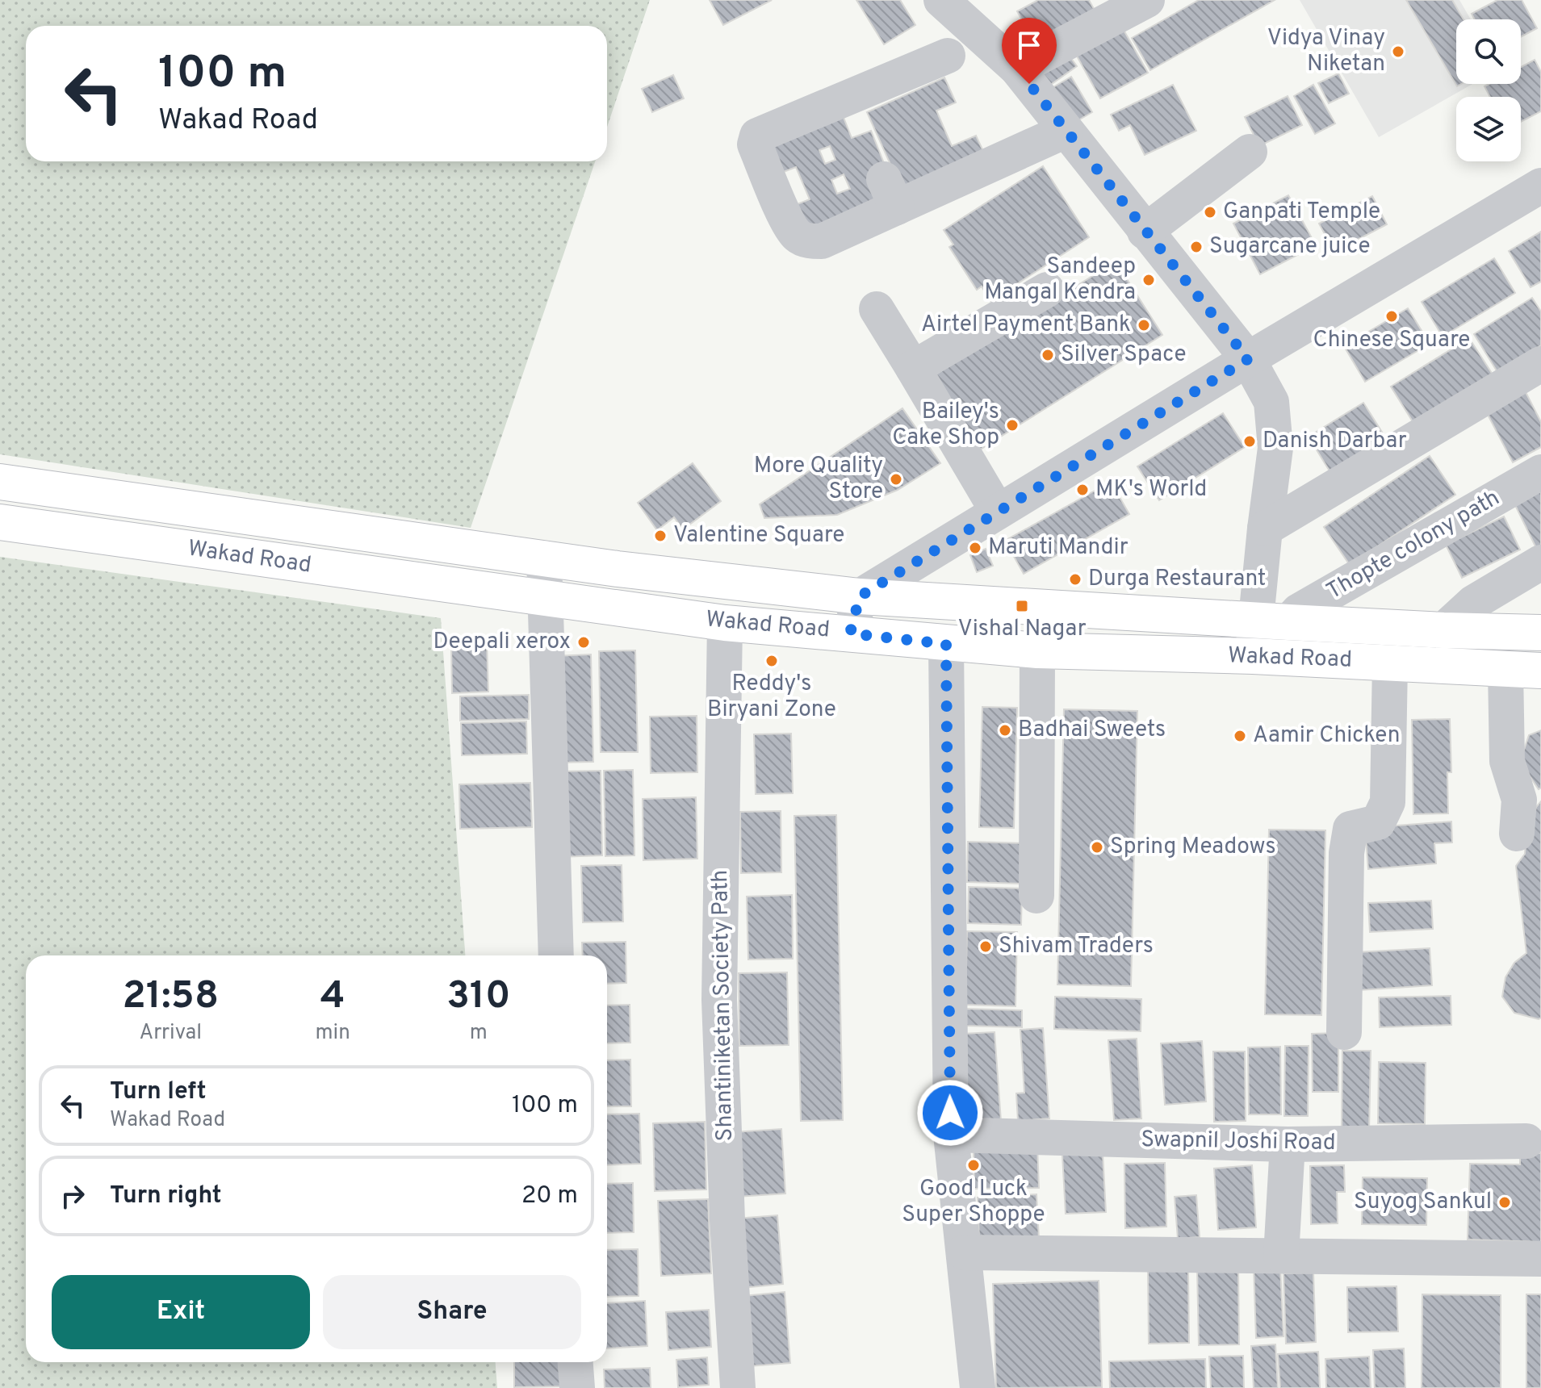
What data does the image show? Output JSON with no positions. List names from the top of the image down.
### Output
{
  "streets": {
    "main road": ["Wakad Road"],
    "street": ["Thopte colony path", "Shantiniketan Society Path", "Swapnil Joshi Road"]
  },
  "crossings": [
    ["Thopte colony path", "Wakad Road"],
    ["Wakad Road", "Shantiniketan Society Path"]
  ],
  "places": {
    "other": [
      "Vidya Vinay Niketan",
      "Ganpati Temple",
      "Sugarcane juice",
      "Sandeep Mangal Kendra",
      "Chinese Square",
      "Airtel Payment Bank",
      "Silver Space",
      "Bailey's Cake Shop",
      "Danish Darbar",
      "More Quality Store",
      "MK's World",
      "Valentine Square",
      "Maruti Mandir",
      "Durga Restaurant",
      "Deepali xerox",
      "Reddy's Biryani Zone",
      "Badhai Sweets",
      "Aamir Chicken",
      "Spring Meadows",
      "Shivam Traders",
      "Good Luck Super Shoppe",
      "Suyog Sankul"
    ],
    "transit": ["Vishal Nagar"]
  },
  "page": {
    "turn": ["100 m", "Wakad Road"],
    "eta": [
      "21:58",
      "Arrival",
      "4",
      "min",
      "310",
      "m"
    ],
    "list": [
      {
        "name": "Turn left",
        "note": "Wakad Road",
        "value": "100 m"
      },
      {
        "name": "Turn right",
        "value": "20 m"
      }
    ],
    "buttons": ["Exit", "Share"]
  }
}
